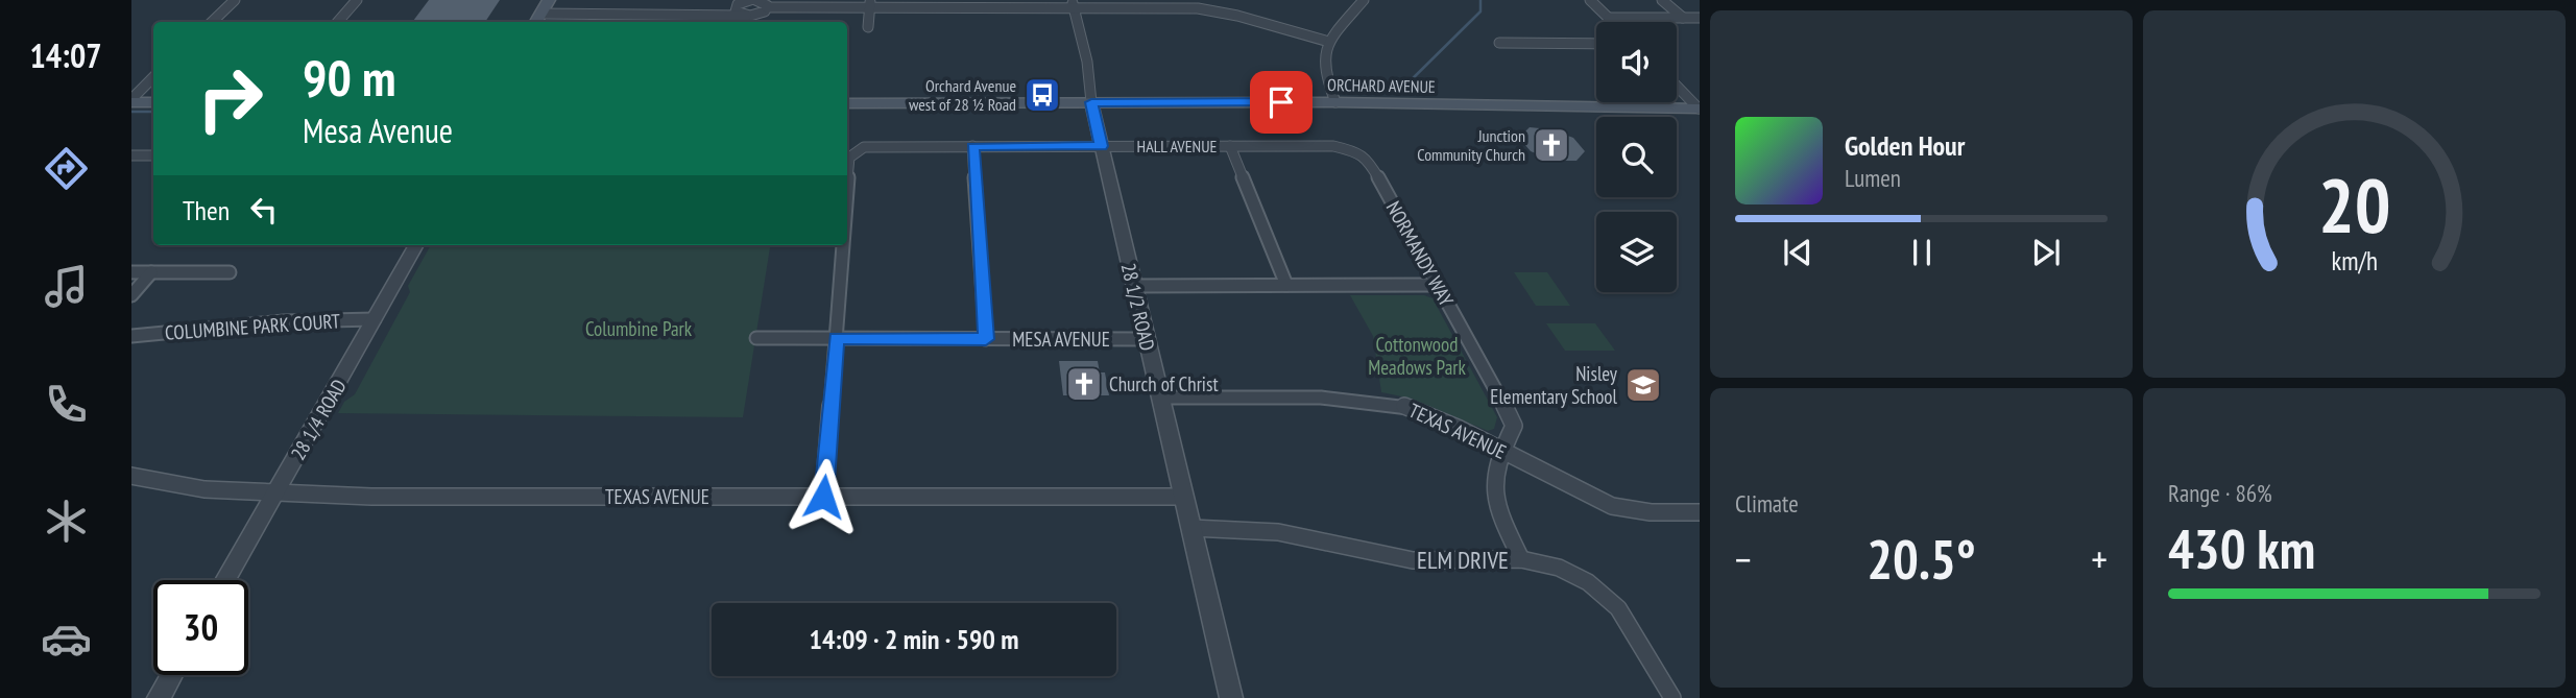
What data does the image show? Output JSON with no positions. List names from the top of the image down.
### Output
{
  "streets": {
    "main road": ["ORCHARD AVENUE"],
    "street": [
      "HALL AVENUE",
      "NORMANDY WAY",
      "28 1/2 ROAD",
      "COLUMBINE PARK COURT",
      "MESA AVENUE",
      "28 1/4 ROAD",
      "TEXAS AVENUE",
      "ELM DRIVE"
    ]
  },
  "crossings": [
    ["ORCHARD AVENUE", "28 1/2 ROAD"],
    ["HALL AVENUE", "NORMANDY WAY"],
    ["HALL AVENUE", "28 1/2 ROAD"],
    ["HALL AVENUE", "MESA AVENUE"],
    ["NORMANDY WAY", "TEXAS AVENUE"],
    ["NORMANDY WAY", "ELM DRIVE"],
    ["28 1/2 ROAD", "MESA AVENUE"],
    ["28 1/2 ROAD", "TEXAS AVENUE"],
    ["28 1/2 ROAD", "ELM DRIVE"],
    ["COLUMBINE PARK COURT", "28 1/4 ROAD"],
    ["28 1/4 ROAD", "TEXAS AVENUE"]
  ],
  "parks": ["Columbine Park", "Cottonwood Meadows Park"],
  "places": {
    "bus stop": ["Orchard Avenue west of 28 ½ Road"],
    "church": ["Junction Community Church", "Church of Christ"],
    "school or university": ["Nisley Elementary School"]
  },
  "page": {
    "tabs": "14:07",
    "turn": ["90 m", "Mesa Avenue"],
    "song": ["Golden Hour", "Lumen"],
    "then": "Then",
    "tile": [
      "Climate",
      ["Range · 86%", "430 km"]
    ],
    "heat": ["−", "20.5°", "+"],
    "limit": "30",
    "trip": "14:09 · 2 min · 590 m",
    "gauge": ["20", "km/h"]
  }
}
